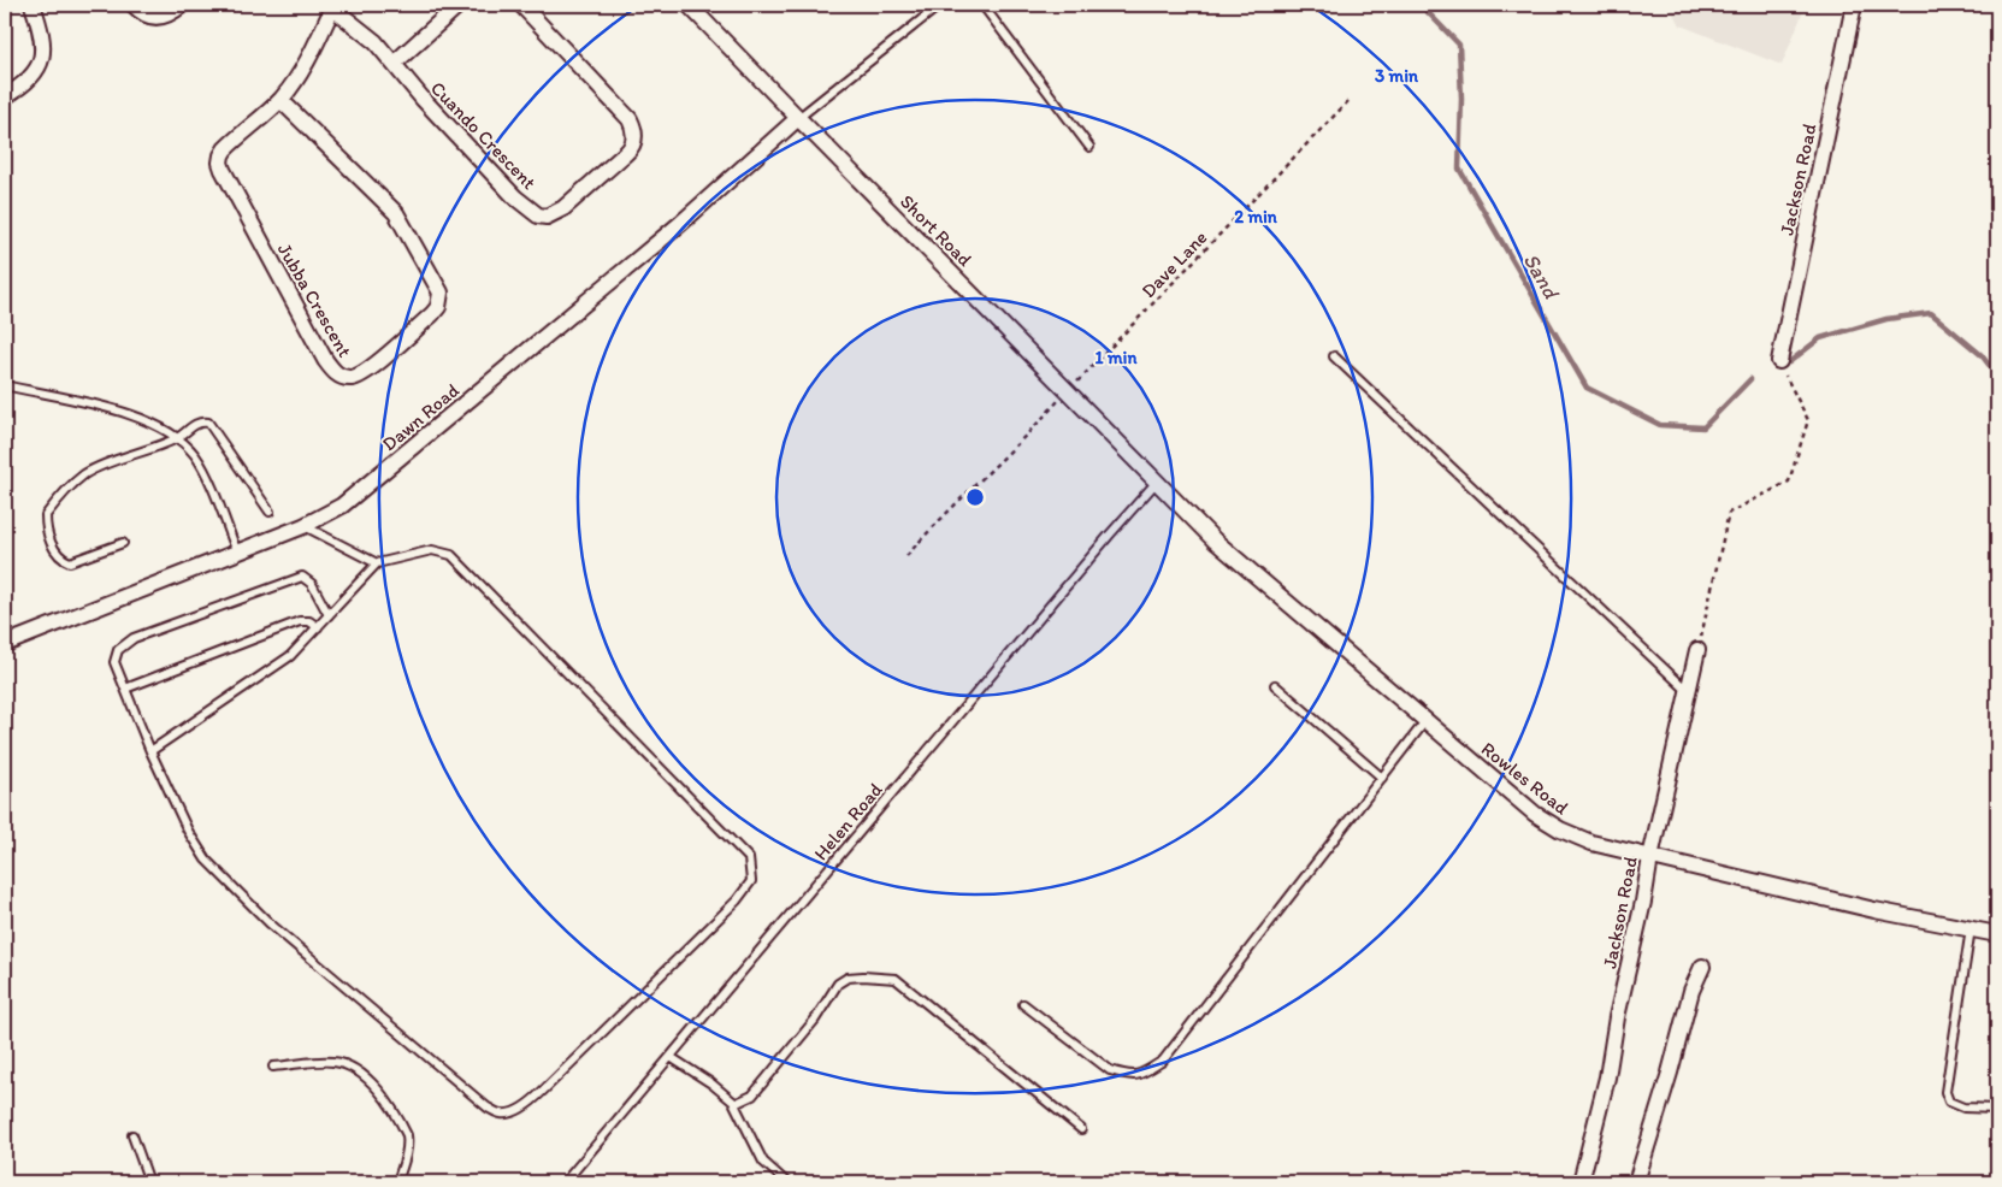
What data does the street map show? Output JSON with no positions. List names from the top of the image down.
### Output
{
  "streets": {
    "street": [
      "Cuando Crescent",
      "Jackson Road",
      "Short Road",
      "Jubba Crescent",
      "Dawn Road",
      "Rowles Road"
    ],
    "lane": ["Helen Road"],
    "path": ["Dave Lane"]
  },
  "crossings": [
    ["Cuando Crescent", "Jubba Crescent"],
    ["Jackson Road", "Rowles Road"],
    ["Short Road", "Dave Lane"],
    ["Short Road", "Dawn Road"],
    ["Short Road", "Rowles Road"],
    ["Short Road", "Helen Road"],
    ["Rowles Road", "Helen Road"]
  ],
  "water": ["Sand"],
  "rings": ["3 min", "2 min", "1 min"]
}
